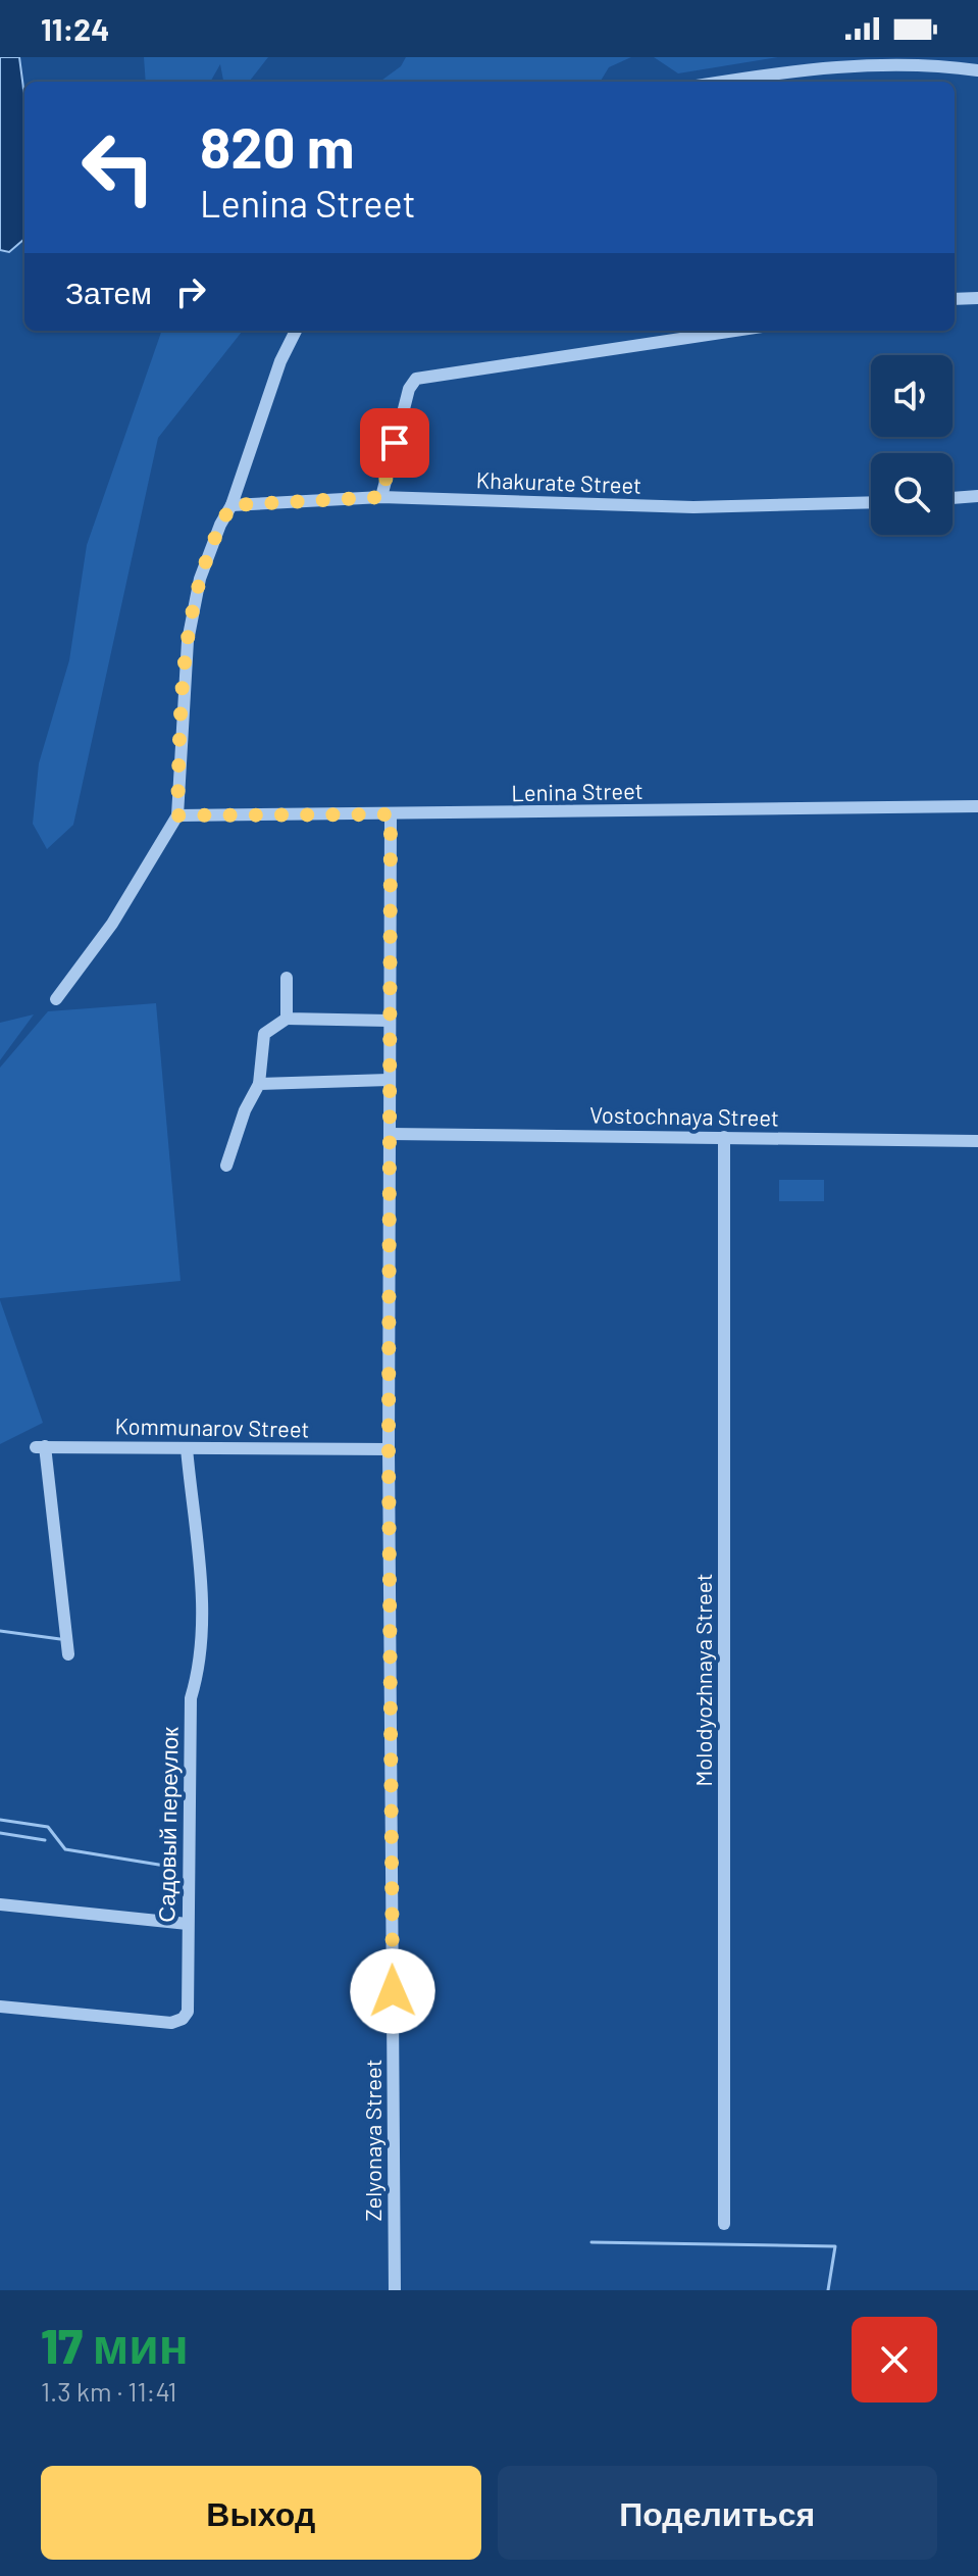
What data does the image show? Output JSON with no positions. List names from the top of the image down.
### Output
{
  "streets": {
    "street": [
      "Khakurate Street",
      "Lenina Street",
      "Vostochnaya Street",
      "Kommunarov Street",
      "Molodyozhnaya Street",
      "Садовый переулок",
      "Zelyonaya Street"
    ]
  },
  "crossings": [
    ["Lenina Street", "Zelyonaya Street"],
    ["Vostochnaya Street", "Molodyozhnaya Street"],
    ["Vostochnaya Street", "Zelyonaya Street"],
    ["Kommunarov Street", "Садовый переулок"],
    ["Kommunarov Street", "Zelyonaya Street"]
  ],
  "page": {
    "status": "11:24",
    "turn": ["820 m", "Lenina Street"],
    "then": "Затем",
    "heading": ["17 мин", "1.3 km · 11:41"],
    "buttons": ["Выход", "Поделиться"]
  }
}
